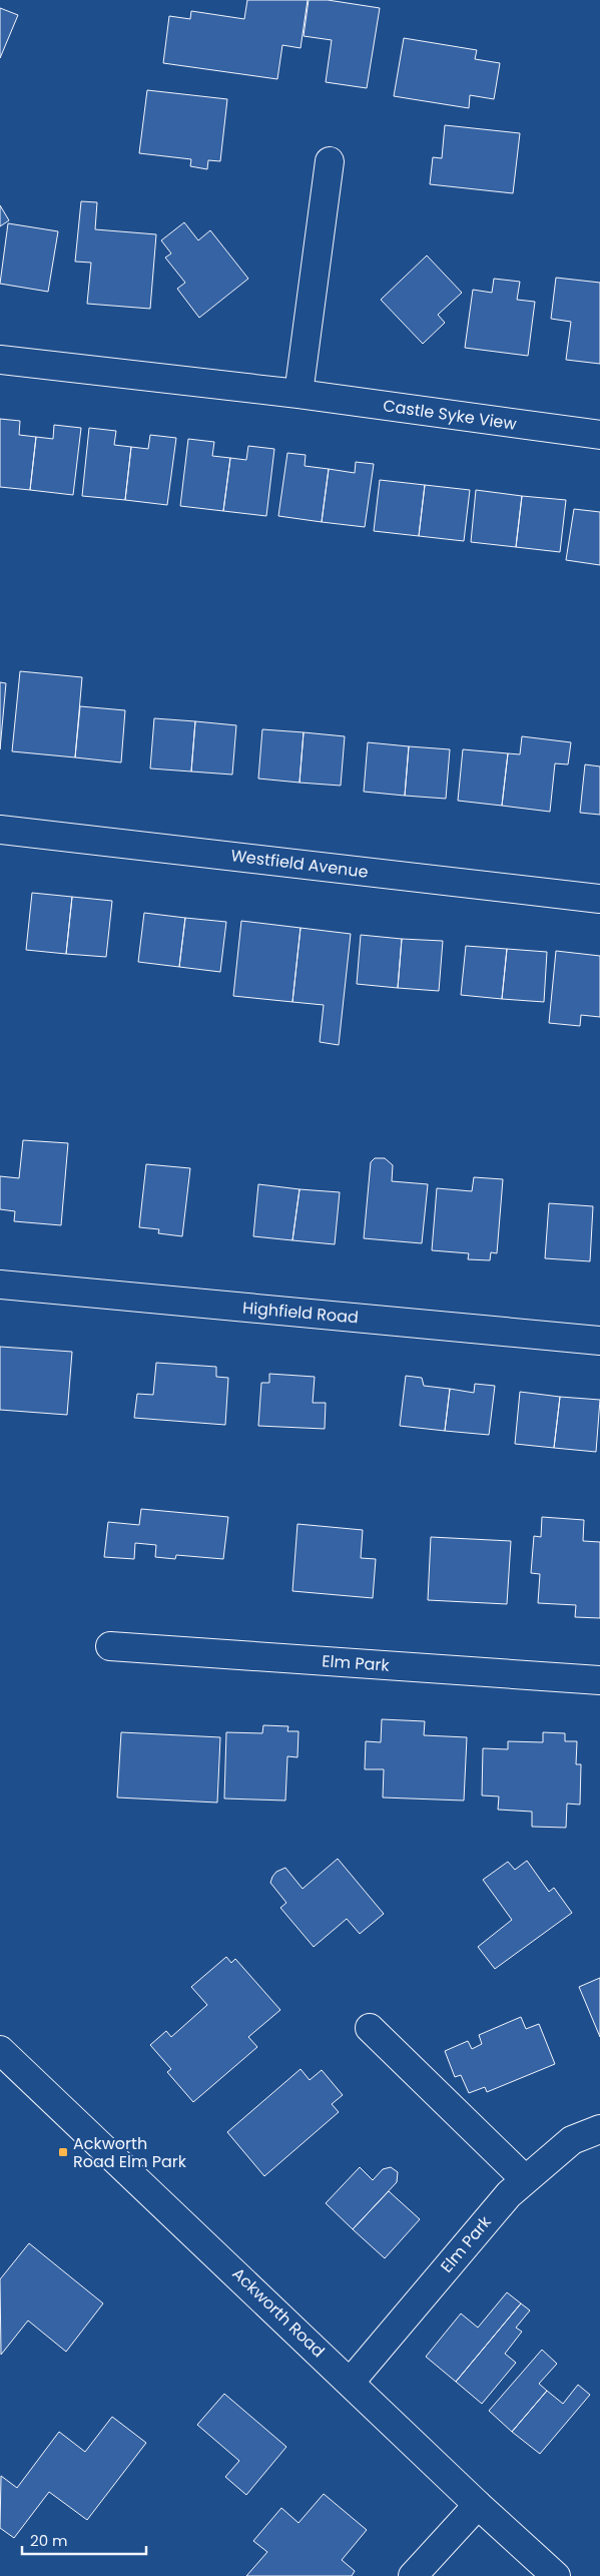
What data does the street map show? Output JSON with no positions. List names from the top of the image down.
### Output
{
  "streets": {
    "main road": [
      "Castle Syke View",
      "Westfield Avenue",
      "Highfield Road",
      "Elm Park",
      "Ackworth Road"
    ]
  },
  "crossings": [
    ["Elm Park", "Ackworth Road"]
  ],
  "places": {
    "transit": ["Ackworth Road Elm Park"]
  },
  "scale_bar": "20 m"
}
